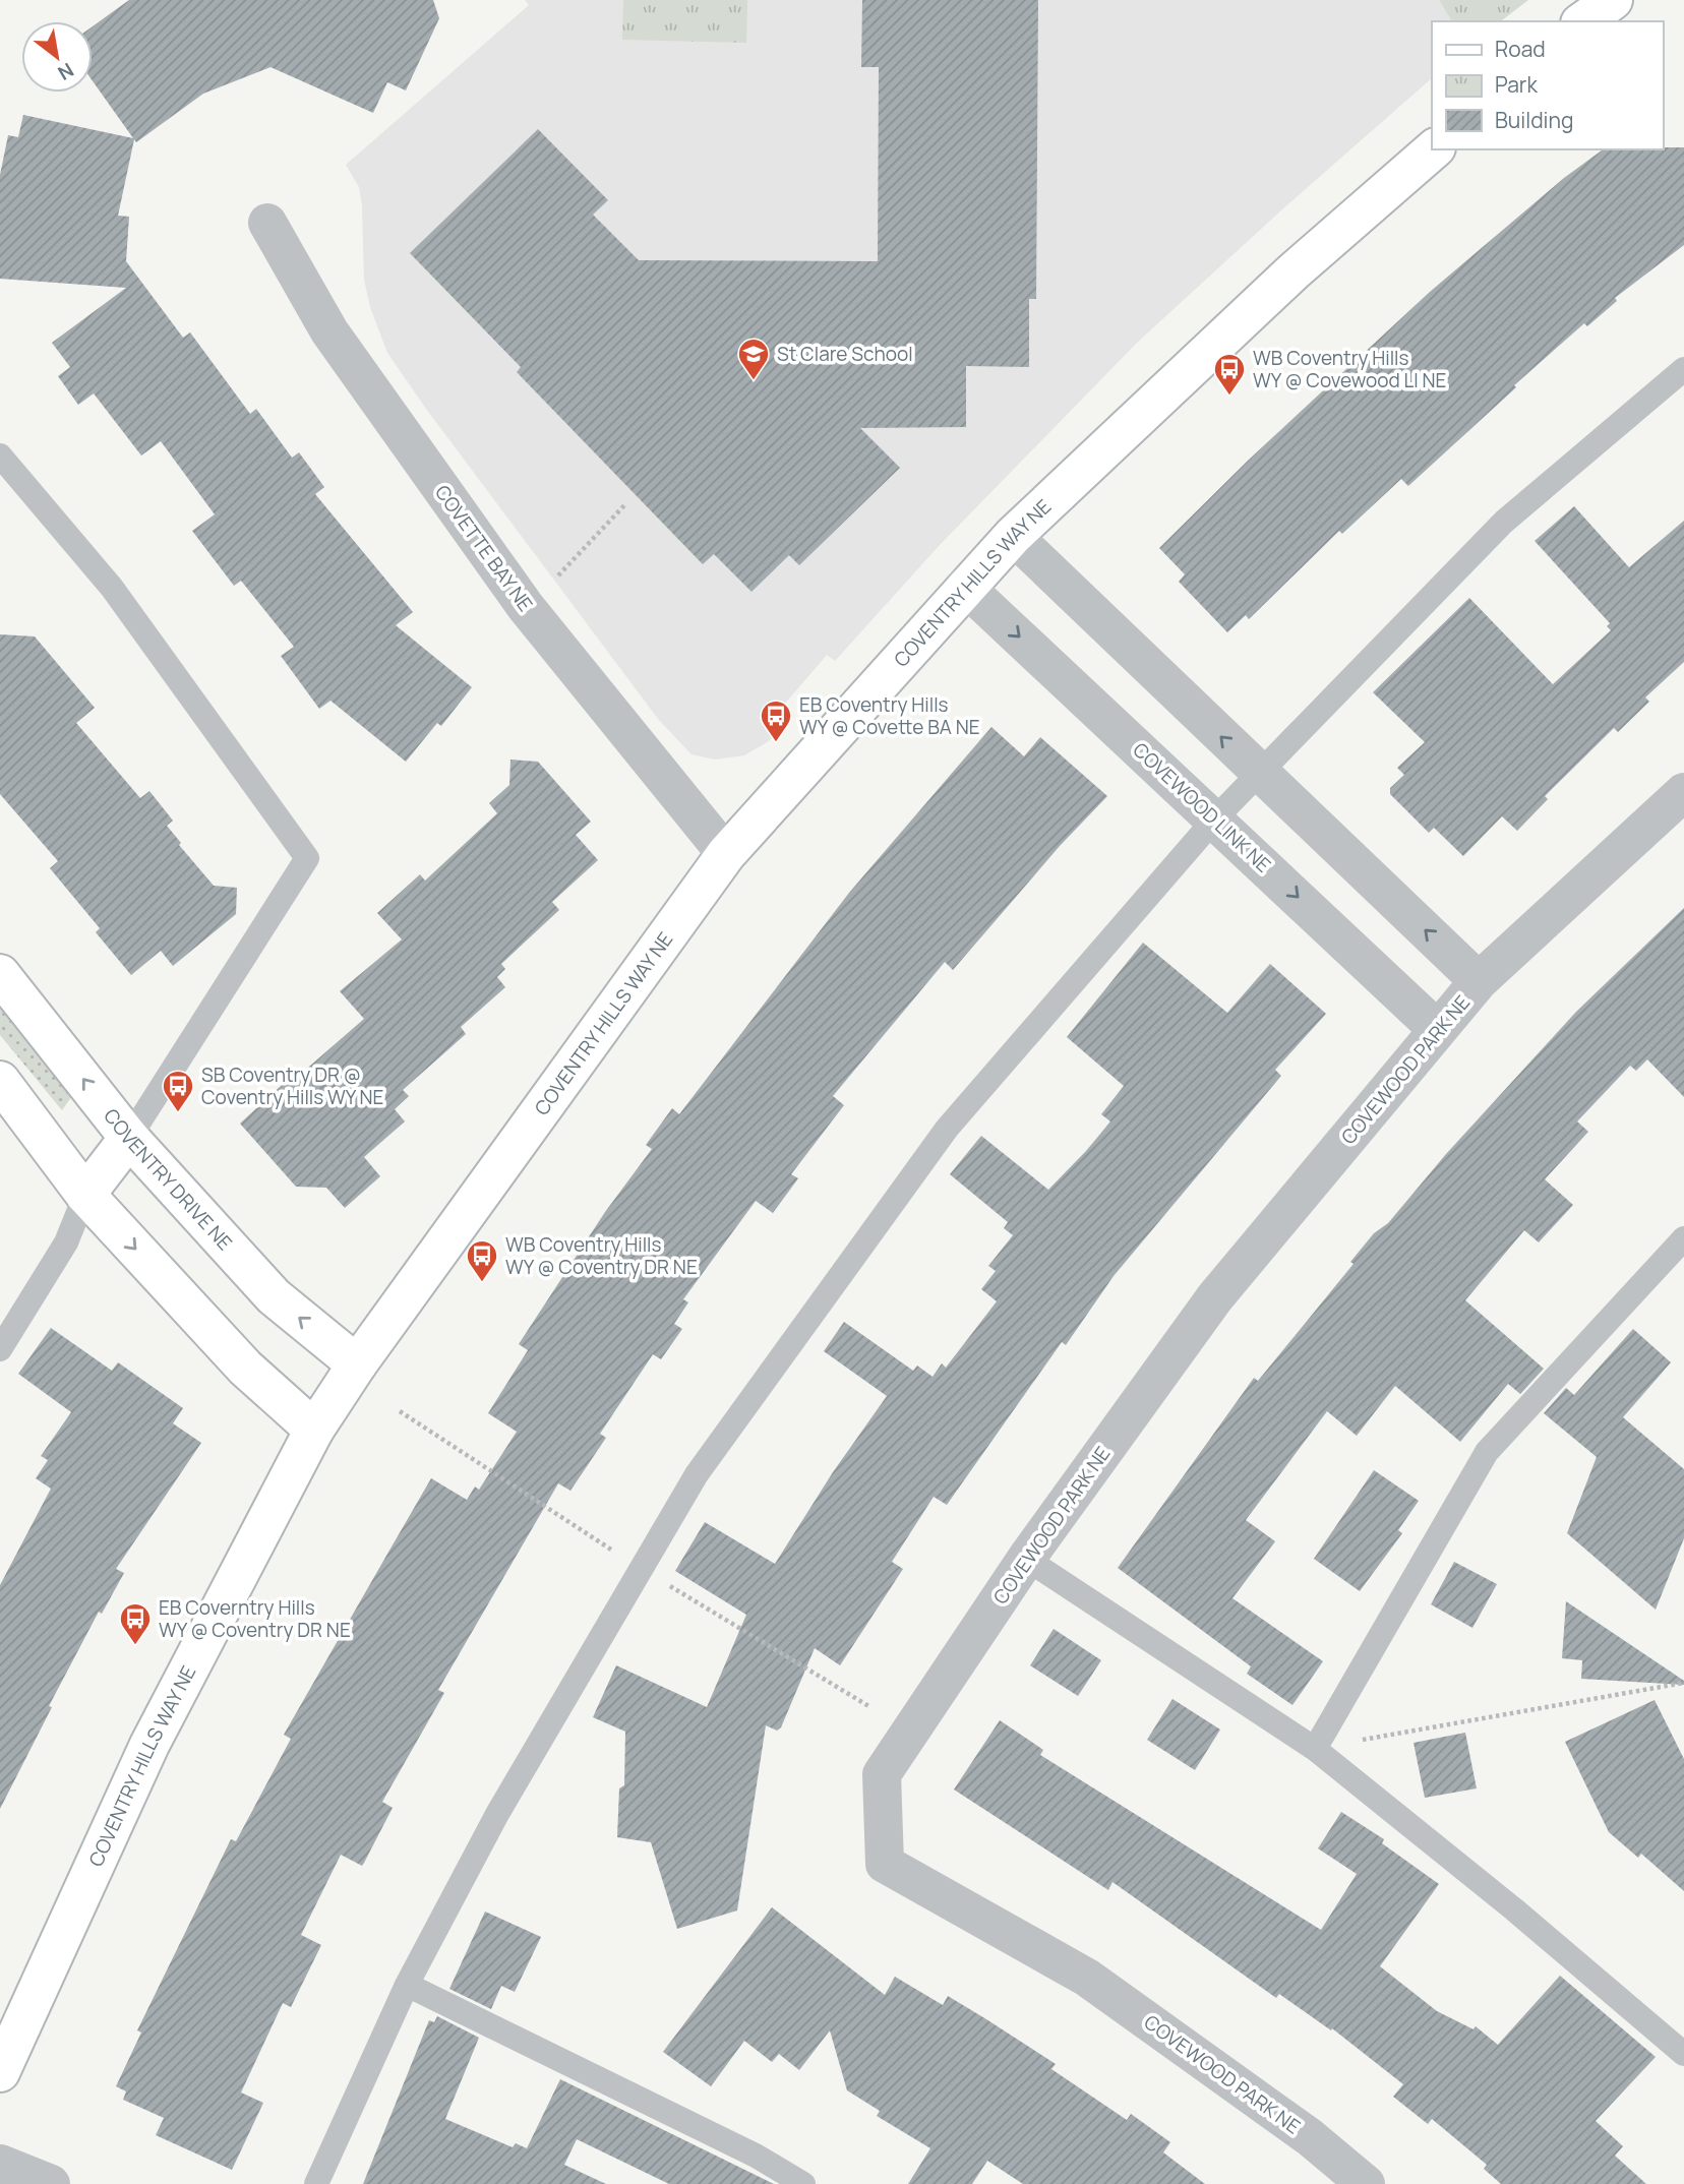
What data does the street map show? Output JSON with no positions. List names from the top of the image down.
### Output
{
  "streets": {
    "street": [
      "COVETTE BAY NE",
      "COVENTRY HILLS WAY NE",
      "COVEWOOD LINK NE",
      "COVEWOOD PARK NE",
      "COVENTRY DRIVE NE"
    ]
  },
  "crossings": [
    ["COVETTE BAY NE", "COVENTRY HILLS WAY NE"],
    ["COVENTRY HILLS WAY NE", "COVEWOOD LINK NE"],
    ["COVENTRY HILLS WAY NE", "COVENTRY DRIVE NE"],
    ["COVEWOOD LINK NE", "COVEWOOD PARK NE"]
  ],
  "places": {
    "school or university": ["St Clare School"],
    "bus stop": [
      "WB Coventry Hills WY @ Covewood LI NE",
      "EB Coventry Hills WY @ Covette BA NE",
      "SB Coventry DR @ Coventry Hills WY NE",
      "WB Coventry Hills WY @ Coventry DR NE",
      "EB Coverntry Hills WY @ Coventry DR NE"
    ]
  },
  "legend": ["Road", "Park", "Building"],
  "north": "bottom right"
}
